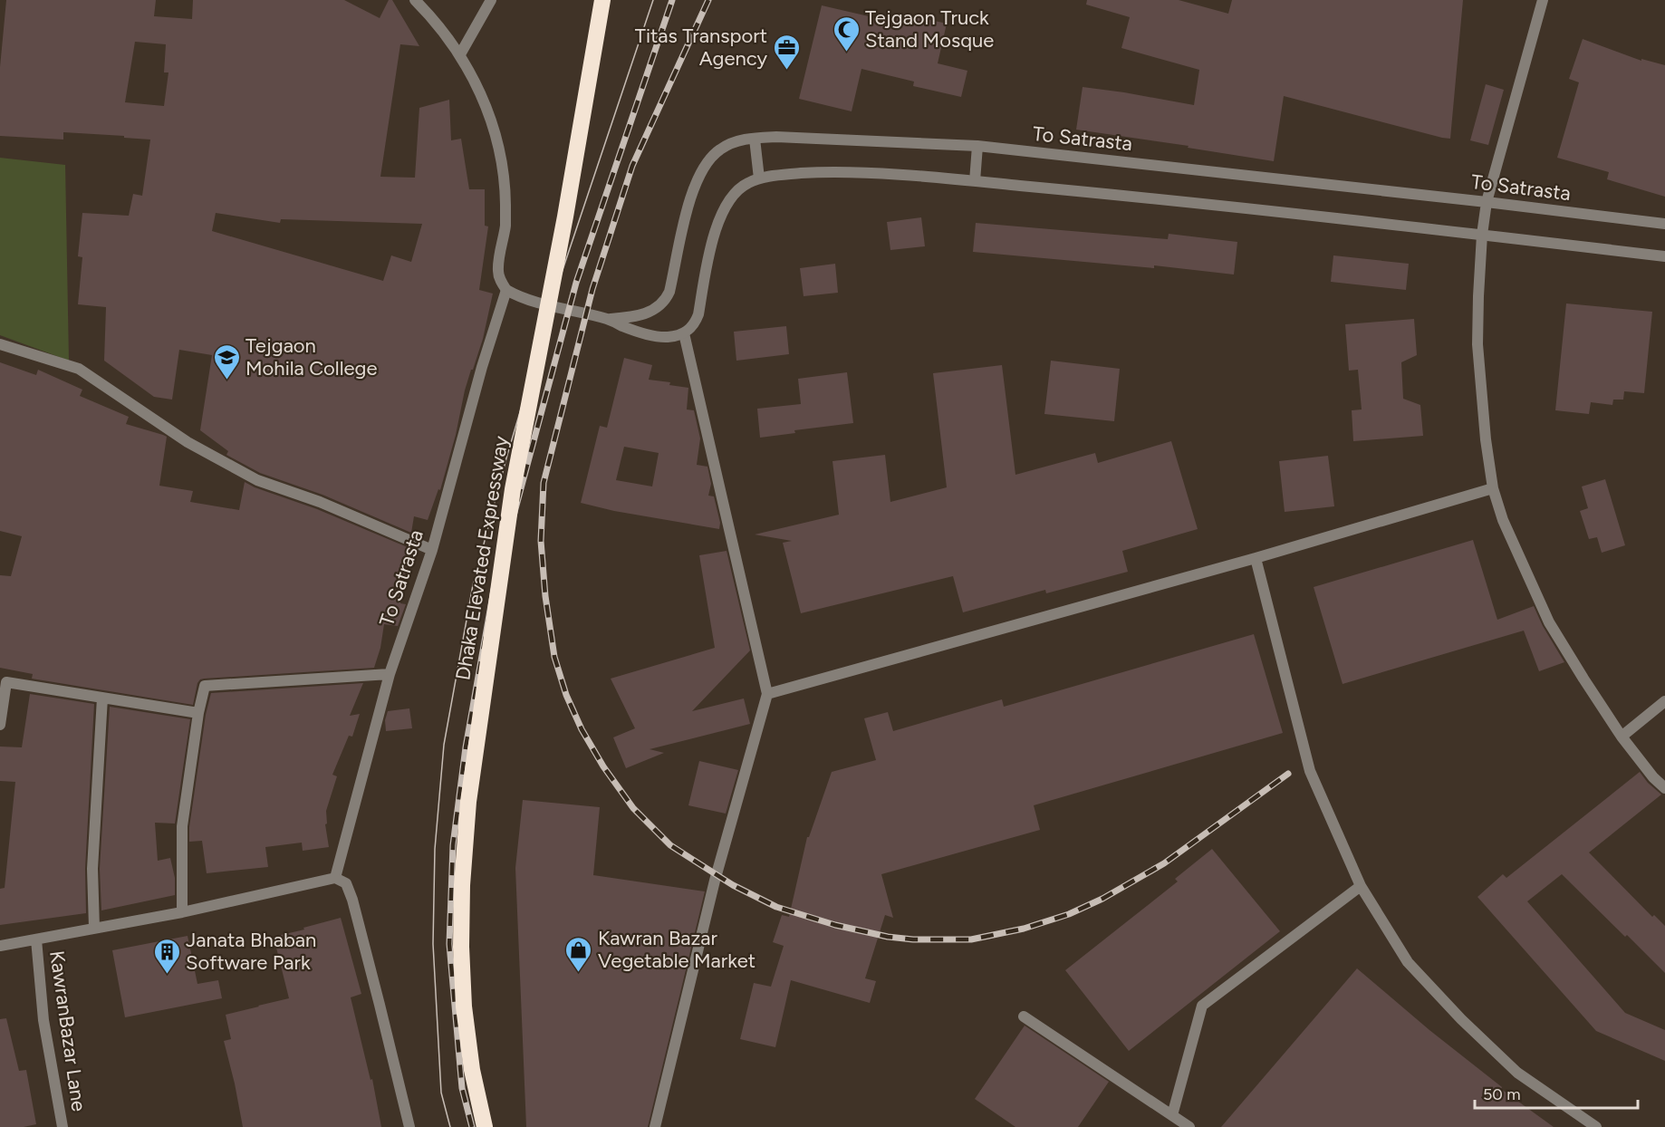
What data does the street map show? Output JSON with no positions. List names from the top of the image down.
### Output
{
  "streets": {
    "highway": ["Dhaka Elevated Expressway"],
    "street": ["To Satrasta", "KawranBazar Lane"]
  },
  "places": {
    "mosque": ["Tejgaon Truck Stand Mosque"],
    "office": ["Titas Transport Agency"],
    "school or university": ["Tejgaon Mohila College"],
    "shop": ["Kawran Bazar Vegetable Market"],
    "building": ["Janata Bhaban Software Park"]
  },
  "scale_bar": "50 m"
}
